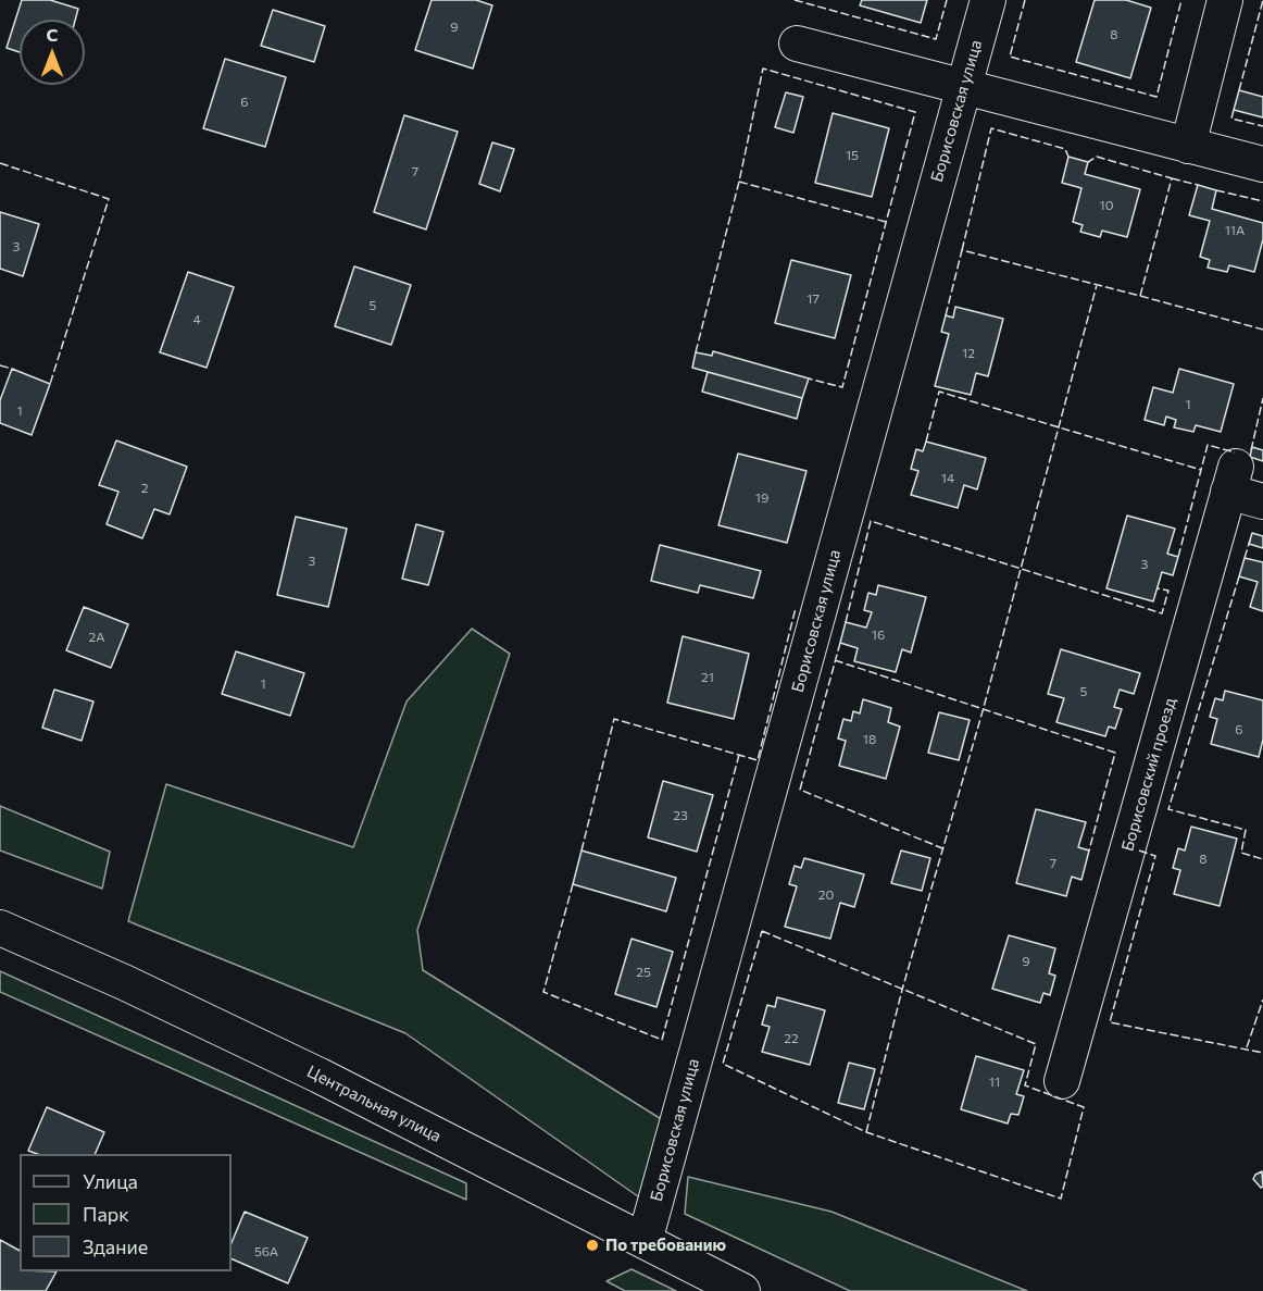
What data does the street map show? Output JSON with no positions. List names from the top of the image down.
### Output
{
  "streets": {
    "street": ["Борисовская улица", "Борисовский проезд", "Центральная улица"]
  },
  "crossings": [
    ["Борисовская улица", "Центральная улица"]
  ],
  "places": ["По требованию"],
  "house_numbers": [
    "9",
    "8",
    "6",
    "15",
    "7",
    "10",
    "11А",
    "3",
    "17",
    "5",
    "4",
    "12",
    "1",
    "1",
    "14",
    "2",
    "19",
    "3",
    "3",
    "16",
    "2А",
    "21",
    "1",
    "5",
    "6",
    "18",
    "23",
    "8",
    "7",
    "20",
    "9",
    "25",
    "22",
    "11",
    "56А"
  ],
  "legend": ["Улица", "Парк", "Здание"],
  "north": "top"
}
